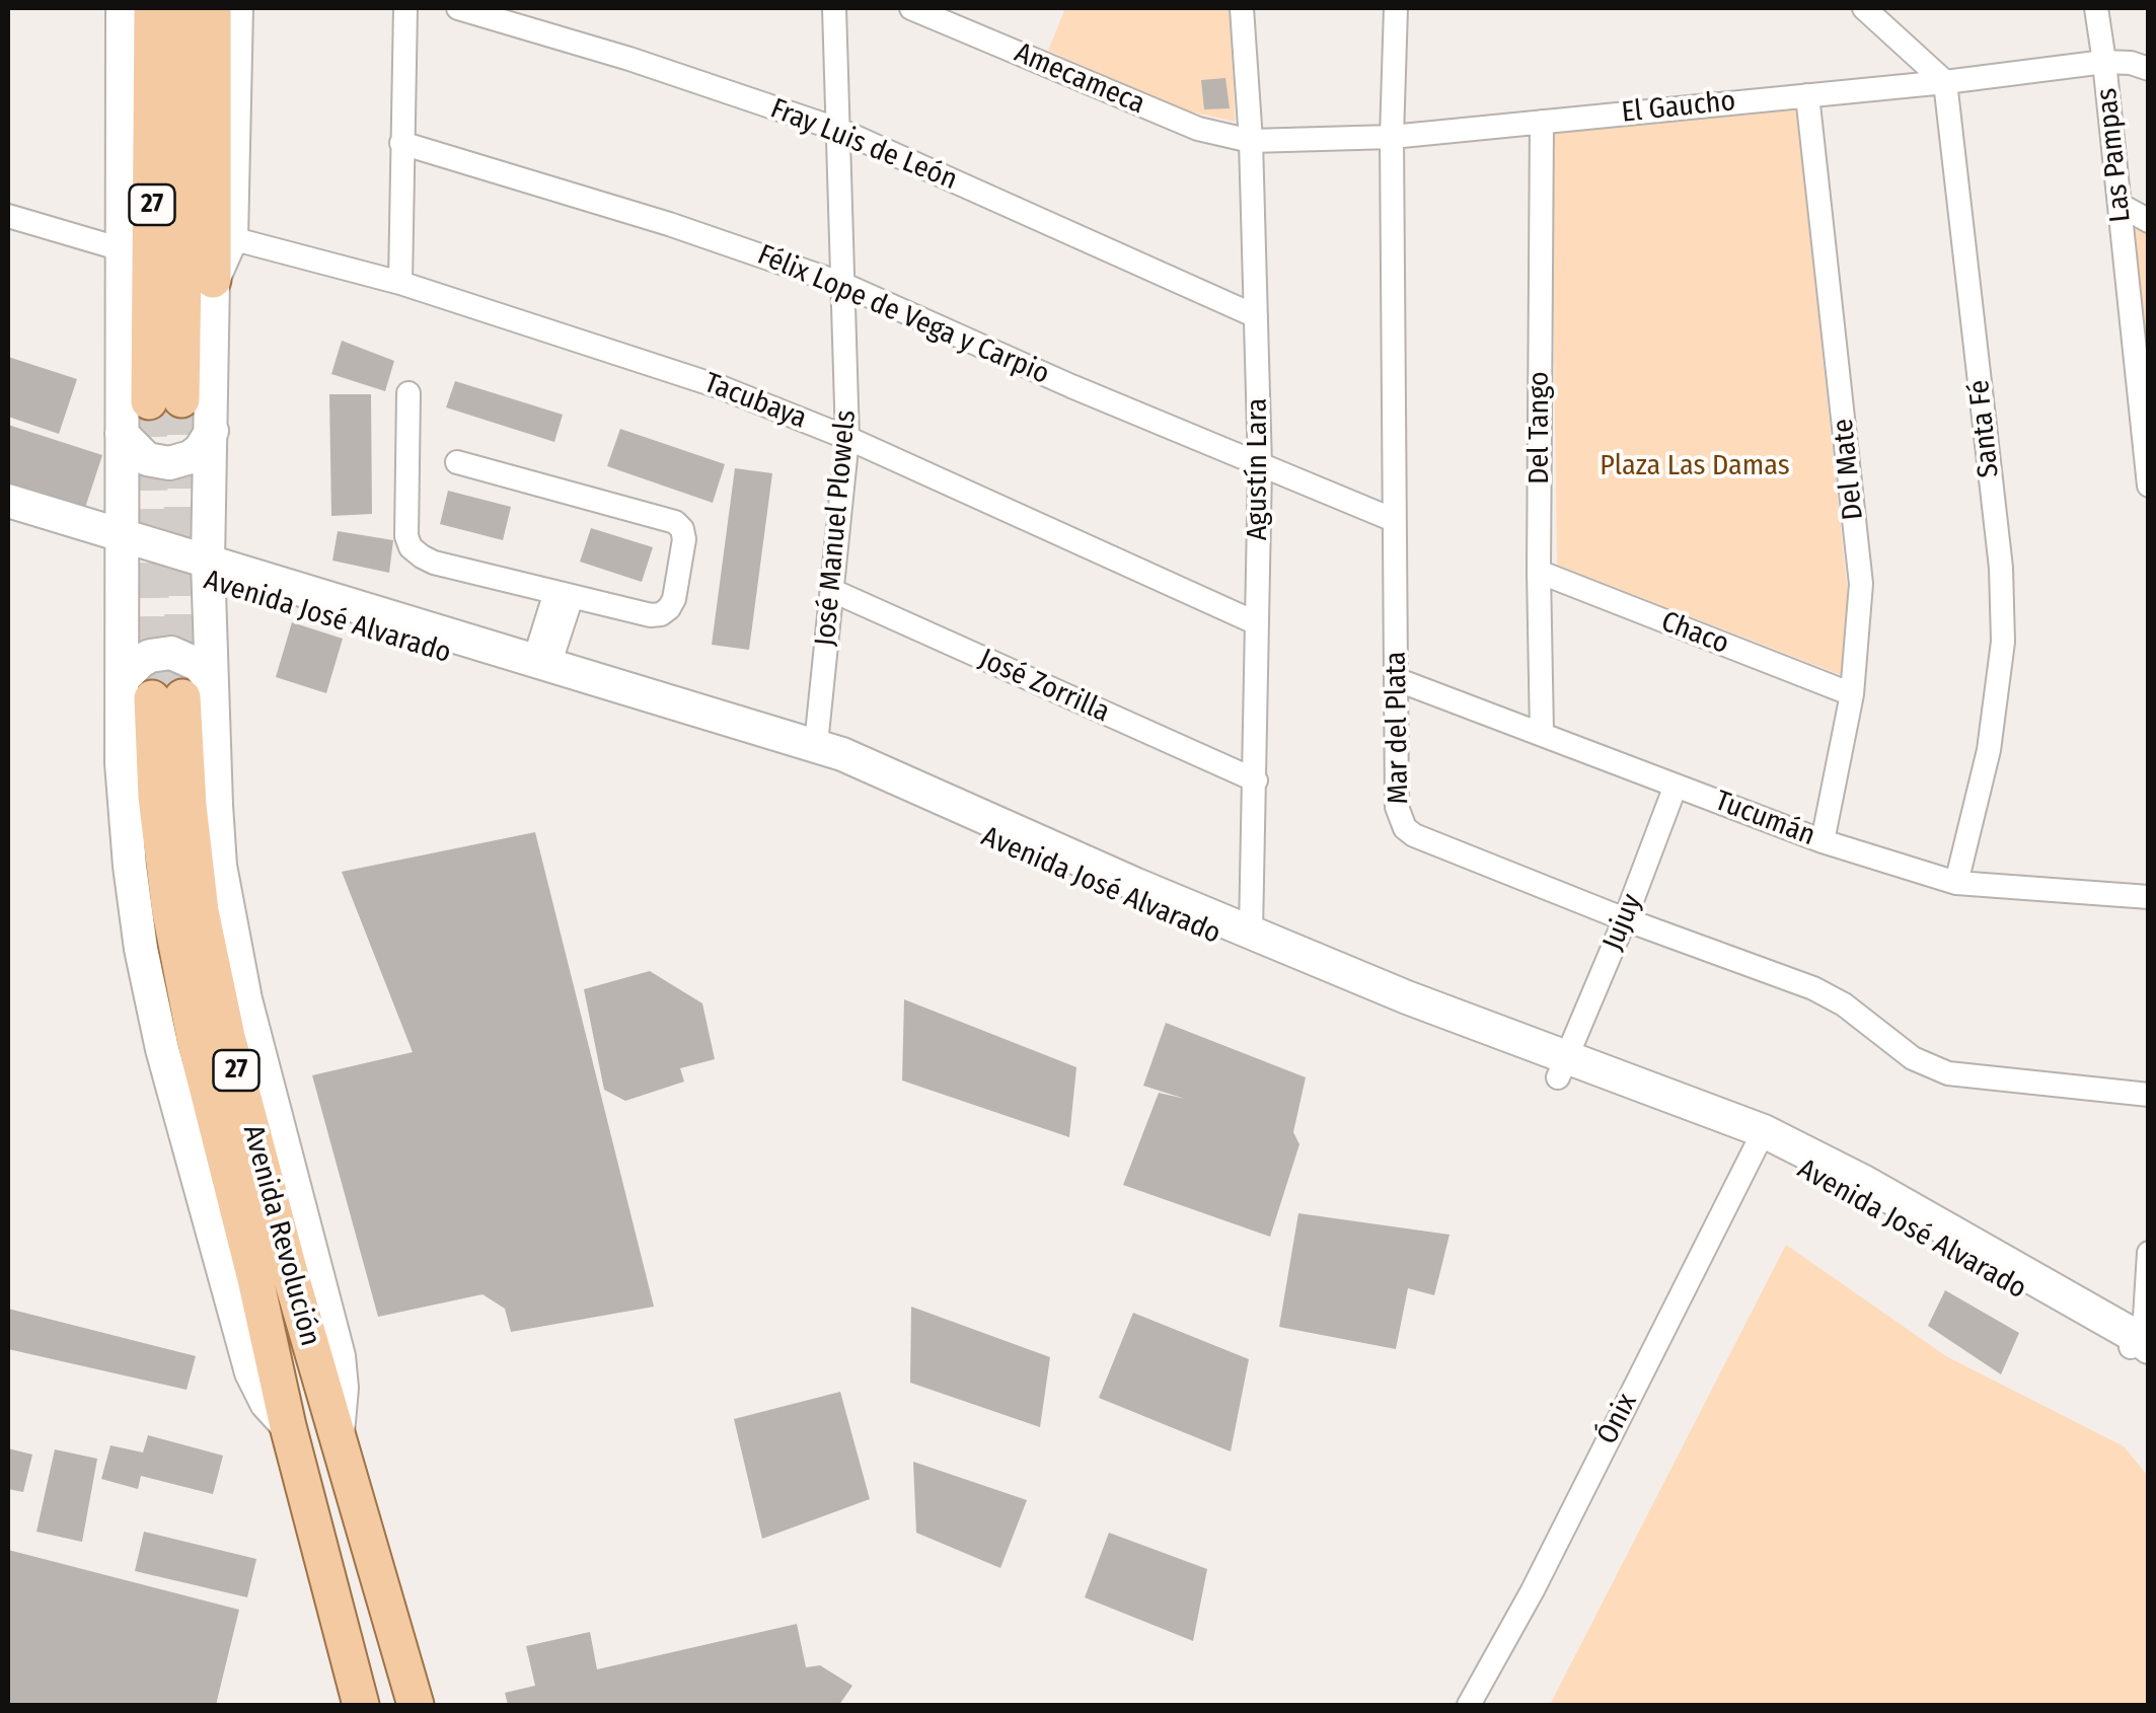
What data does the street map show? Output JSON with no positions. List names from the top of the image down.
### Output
{
  "streets": {
    "main road": ["27", "Avenida Revolución"],
    "street": [
      "Amecameca",
      "El Gaucho",
      "Fray Luis de León",
      "Las Pampas",
      "Félix Lope de Vega y Carpio",
      "Tacubaya",
      "Del Tango",
      "Santa Fé",
      "Agustín Lara",
      "Del Mate",
      "José Manuel Plowels",
      "Avenida José Alvarado",
      "Chaco",
      "José Zorrilla",
      "Mar del Plata",
      "Tucumán",
      "Jujuy",
      "Ónix"
    ]
  },
  "crossings": [
    ["Amecameca", "El Gaucho"],
    ["Amecameca", "Agustín Lara"],
    ["El Gaucho", "Las Pampas"],
    ["El Gaucho", "Del Tango"],
    ["El Gaucho", "Santa Fé"],
    ["El Gaucho", "Agustín Lara"],
    ["El Gaucho", "Del Mate"],
    ["El Gaucho", "Mar del Plata"],
    ["Fray Luis de León", "Agustín Lara"],
    ["Fray Luis de León", "José Manuel Plowels"],
    ["Félix Lope de Vega y Carpio", "Agustín Lara"],
    ["Félix Lope de Vega y Carpio", "José Manuel Plowels"],
    ["Félix Lope de Vega y Carpio", "Mar del Plata"],
    ["Tacubaya", "Agustín Lara"],
    ["Tacubaya", "José Manuel Plowels"],
    ["Del Tango", "Chaco"],
    ["Del Tango", "Tucumán"],
    ["Santa Fé", "Tucumán"],
    ["Agustín Lara", "Avenida José Alvarado"],
    ["Agustín Lara", "José Zorrilla"],
    ["Del Mate", "Chaco"],
    ["Del Mate", "Tucumán"],
    ["José Manuel Plowels", "Avenida José Alvarado"],
    ["José Manuel Plowels", "José Zorrilla"],
    ["Avenida José Alvarado", "Jujuy"],
    ["Avenida José Alvarado", "Ónix"],
    ["Mar del Plata", "Tucumán"],
    ["Mar del Plata", "Jujuy"],
    ["Tucumán", "Jujuy"]
  ],
  "parks": ["Plaza Las Damas"]
}
